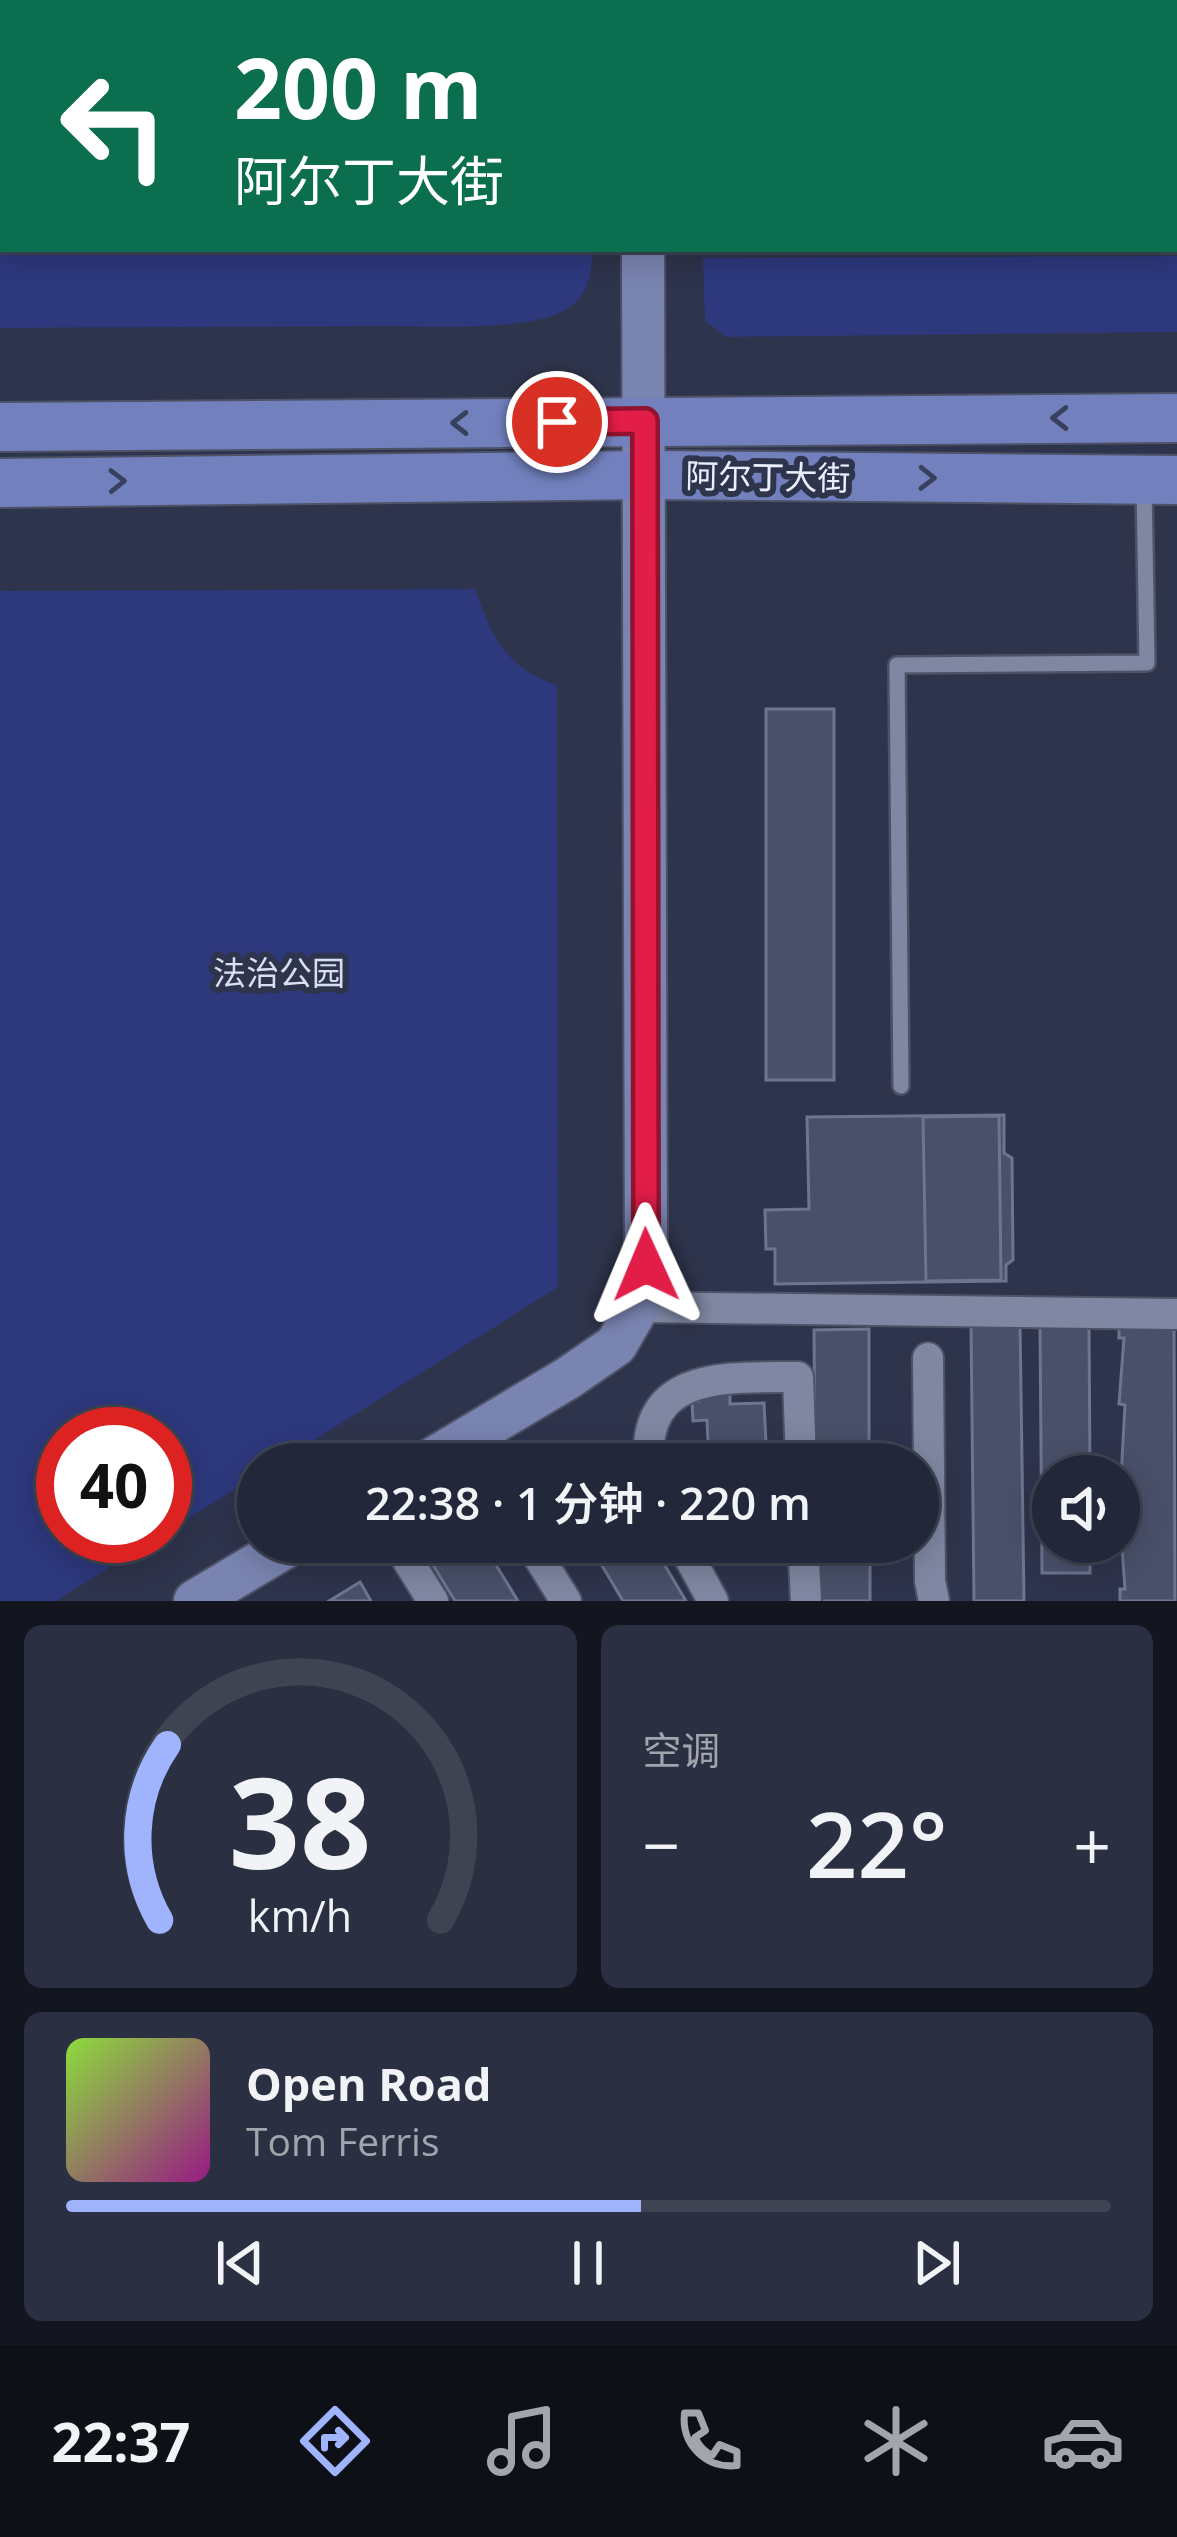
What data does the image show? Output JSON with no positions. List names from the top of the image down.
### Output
{
  "streets": {
    "main road": ["阿尔丁大街"]
  },
  "parks": ["法治公园"],
  "page": {
    "turn": ["200 m", "阿尔丁大街"],
    "limit": "40",
    "trip": "22:38 · 1 分钟 · 220 m",
    "tile": "空调",
    "heat": ["−", "22°", "+"],
    "song": ["Open Road", "Tom Ferris"],
    "tabs": "22:37",
    "gauge": ["38", "km/h"]
  }
}
